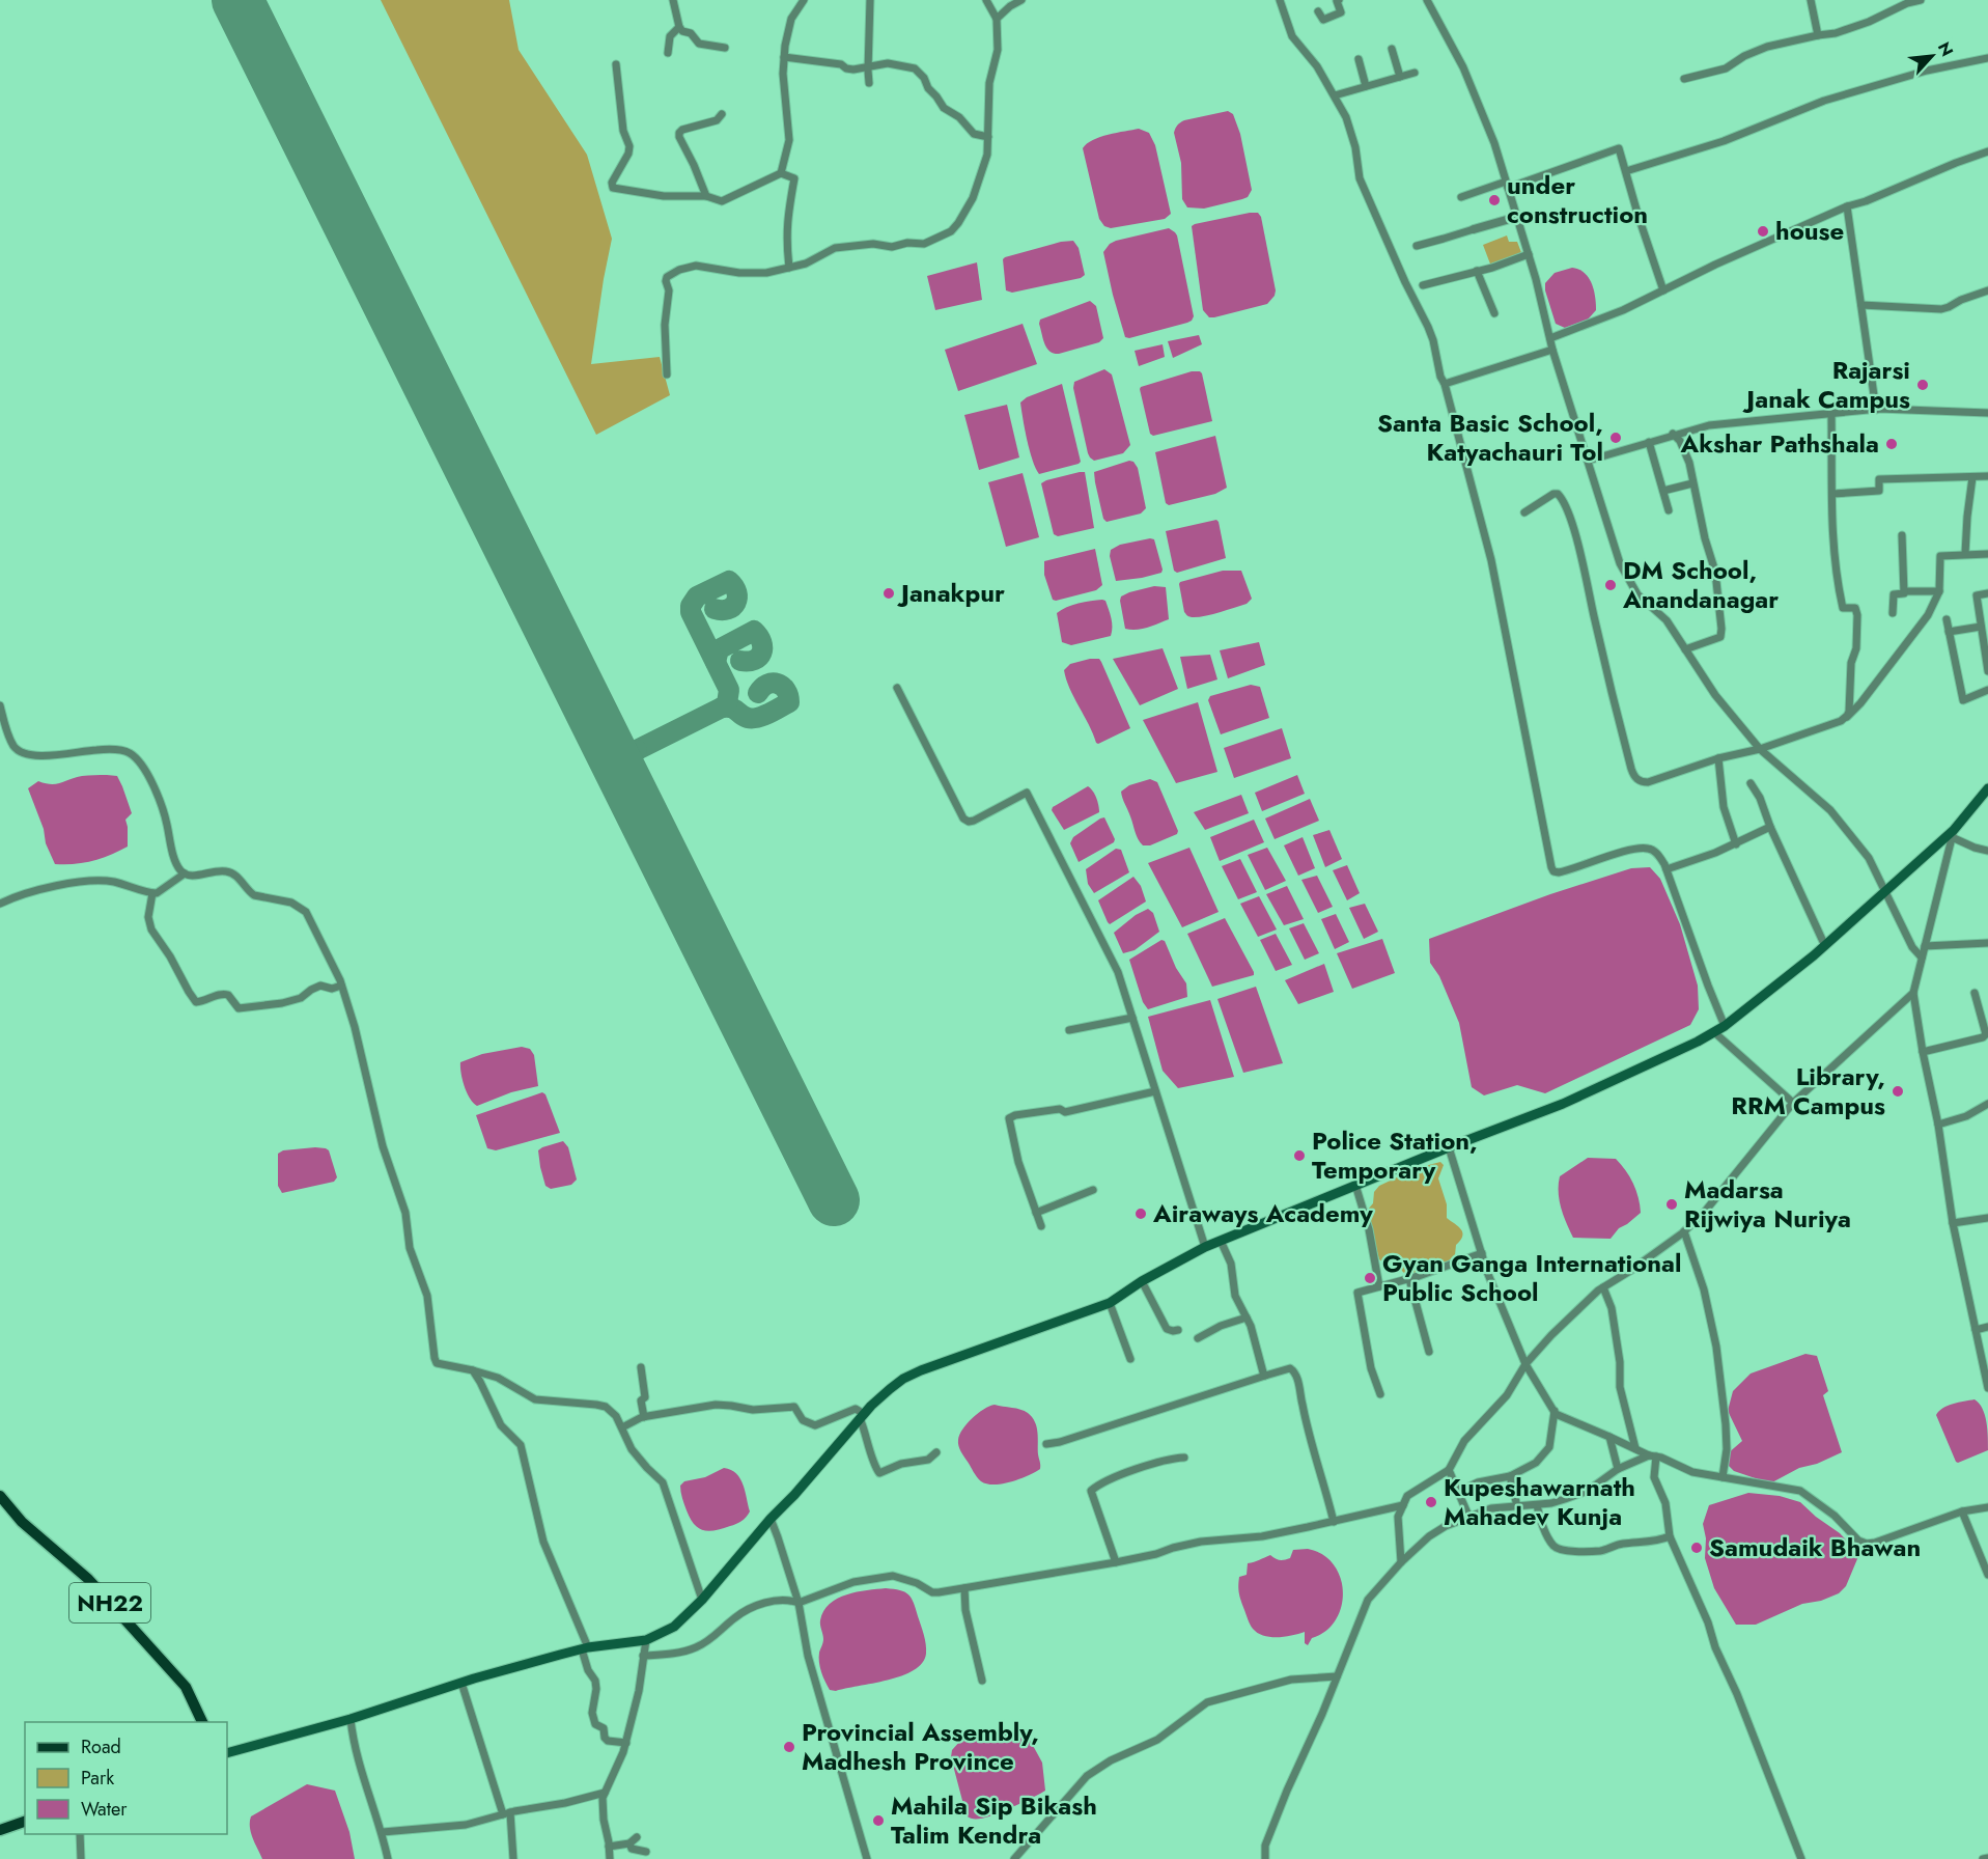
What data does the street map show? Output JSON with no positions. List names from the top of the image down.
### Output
{
  "streets": {
    "main road": ["NH22"]
  },
  "places": [
    "under construction",
    "house",
    "Rajarsi Janak Campus",
    "Santa Basic School, Katyachauri Tol",
    "Akshar Pathshala",
    "DM School, Anandanagar",
    "Janakpur",
    "Library, RRM Campus",
    "Police Station, Temporary",
    "Madarsa Rijwiya Nuriya",
    "Airaways Academy",
    "Gyan Ganga International Public School",
    "Kupeshawarnath Mahadev Kunja",
    "Samudaik Bhawan",
    "Provincial Assembly, Madhesh Province",
    "Mahila Sip Bikash Talim Kendra"
  ],
  "legend": ["Road", "Park", "Water"],
  "north": "top right"
}
